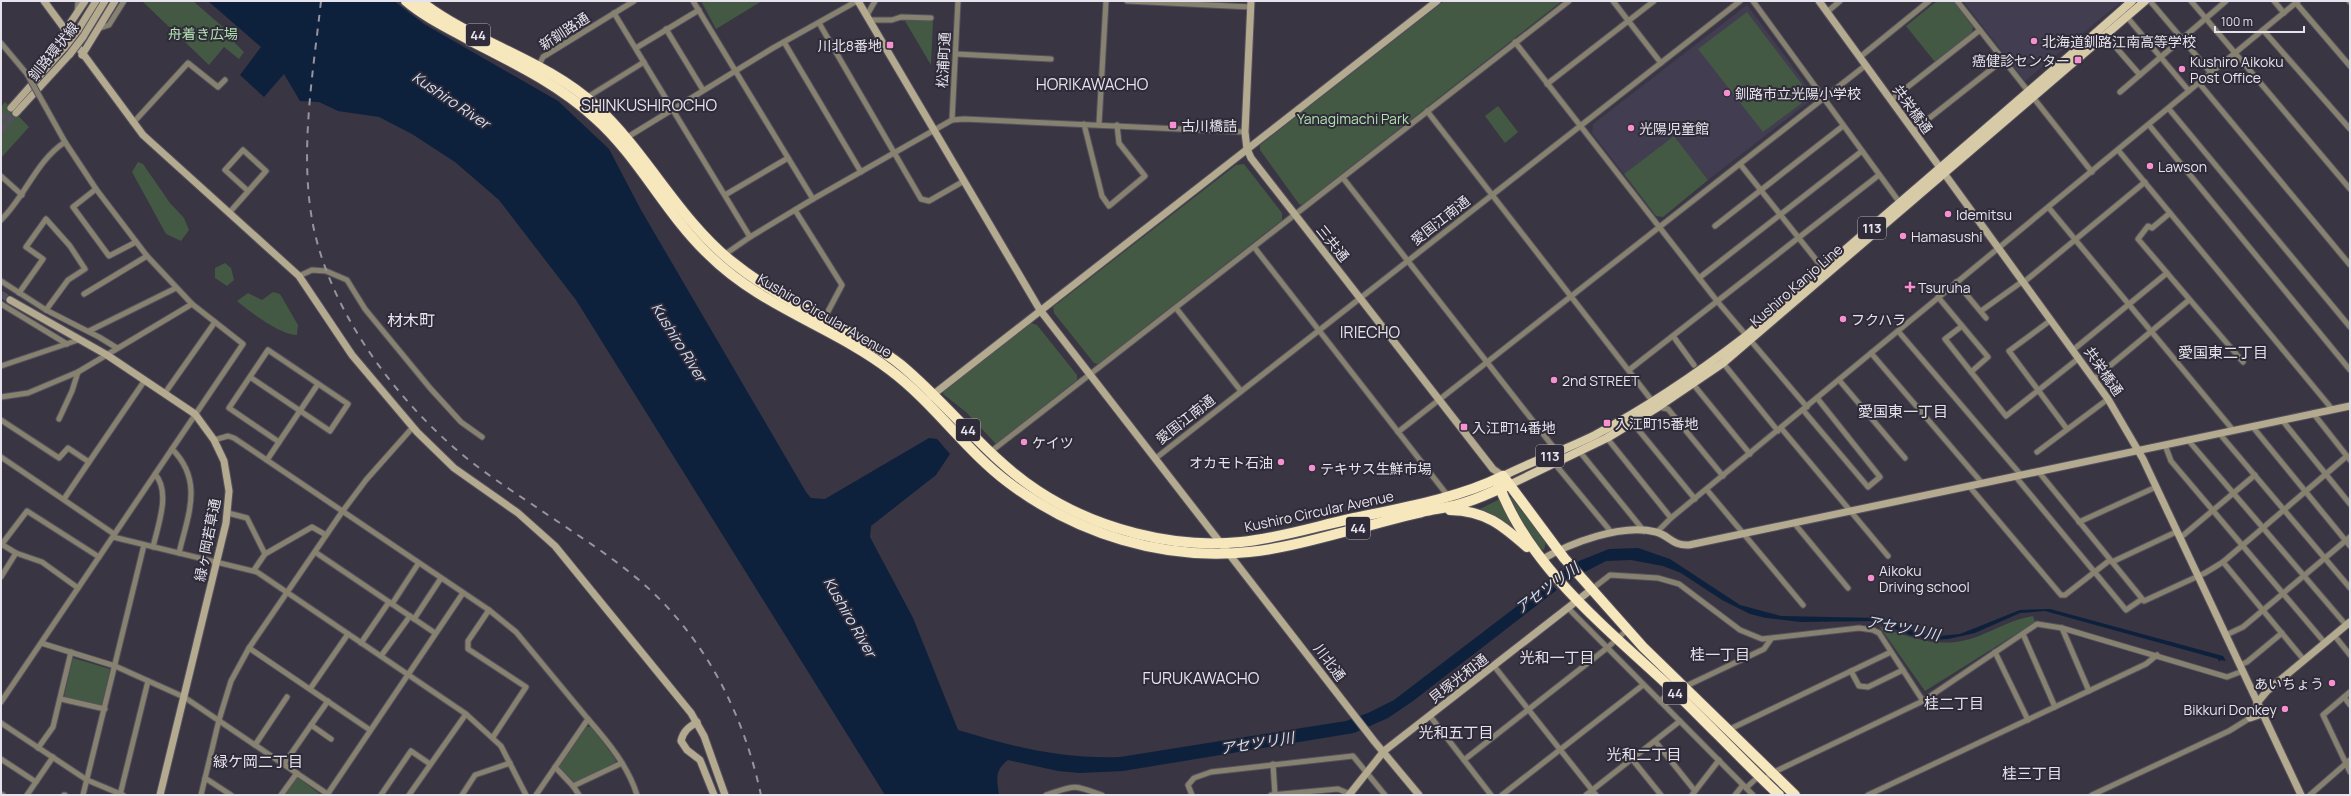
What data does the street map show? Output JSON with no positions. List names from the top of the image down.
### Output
{
  "streets": {
    "highway": ["44", "Kushiro Circular Avenue"],
    "main road": ["113", "Kushiro Kanjo Line"],
    "street": [
      "新釧路通",
      "釧路環状線",
      "松浦町通",
      "共栄橋通",
      "愛国江南通",
      "三共通",
      "緑ヶ岡若草通",
      "川北通",
      "貝塚光和通"
    ]
  },
  "crossings": [
    ["新釧路通", "Kushiro Circular Avenue"],
    ["44", "三共通"],
    ["44", "Kushiro Kanjo Line"],
    ["44", "Kushiro Circular Avenue"],
    ["44", "貝塚光和通"],
    ["共栄橋通", "Kushiro Kanjo Line"],
    ["愛国江南通", "三共通"],
    ["愛国江南通", "川北通"],
    ["三共通", "Kushiro Kanjo Line"],
    ["三共通", "Kushiro Circular Avenue"],
    ["Kushiro Kanjo Line", "Kushiro Circular Avenue"],
    ["Kushiro Circular Avenue", "川北通"],
    ["川北通", "貝塚光和通"]
  ],
  "districts": [
    "HORIKAWACHO",
    "SHINKUSHIROCHO",
    "材木町",
    "IRIECHO",
    "愛国東二丁目",
    "愛国東一丁目",
    "桂一丁目",
    "光和一丁目",
    "FURUKAWACHO",
    "桂二丁目",
    "光和五丁目",
    "光和二丁目",
    "緑ケ岡二丁目",
    "桂三丁目"
  ],
  "water": ["Kushiro River", "アセツリ川"],
  "parks": ["舟着き広場", "Yanagimachi Park"],
  "places": {
    "other": [
      "北海道釧路江南高等学校",
      "Kushiro Aikoku Post Office",
      "釧路市立光陽小学校",
      "光陽児童館",
      "Lawson",
      "Idemitsu",
      "Hamasushi",
      "フクハラ",
      "2nd STREET",
      "ケイツ",
      "オカモト石油",
      "テキサス生鮮市場",
      "Aikoku Driving school",
      "あいちょう",
      "Bikkuri Donkey"
    ],
    "transit": [
      "川北8番地",
      "癌健診センター",
      "古川橋詰",
      "入江町15番地",
      "入江町14番地"
    ],
    "health": ["Tsuruha"]
  },
  "scale_bar": "100 m"
}
